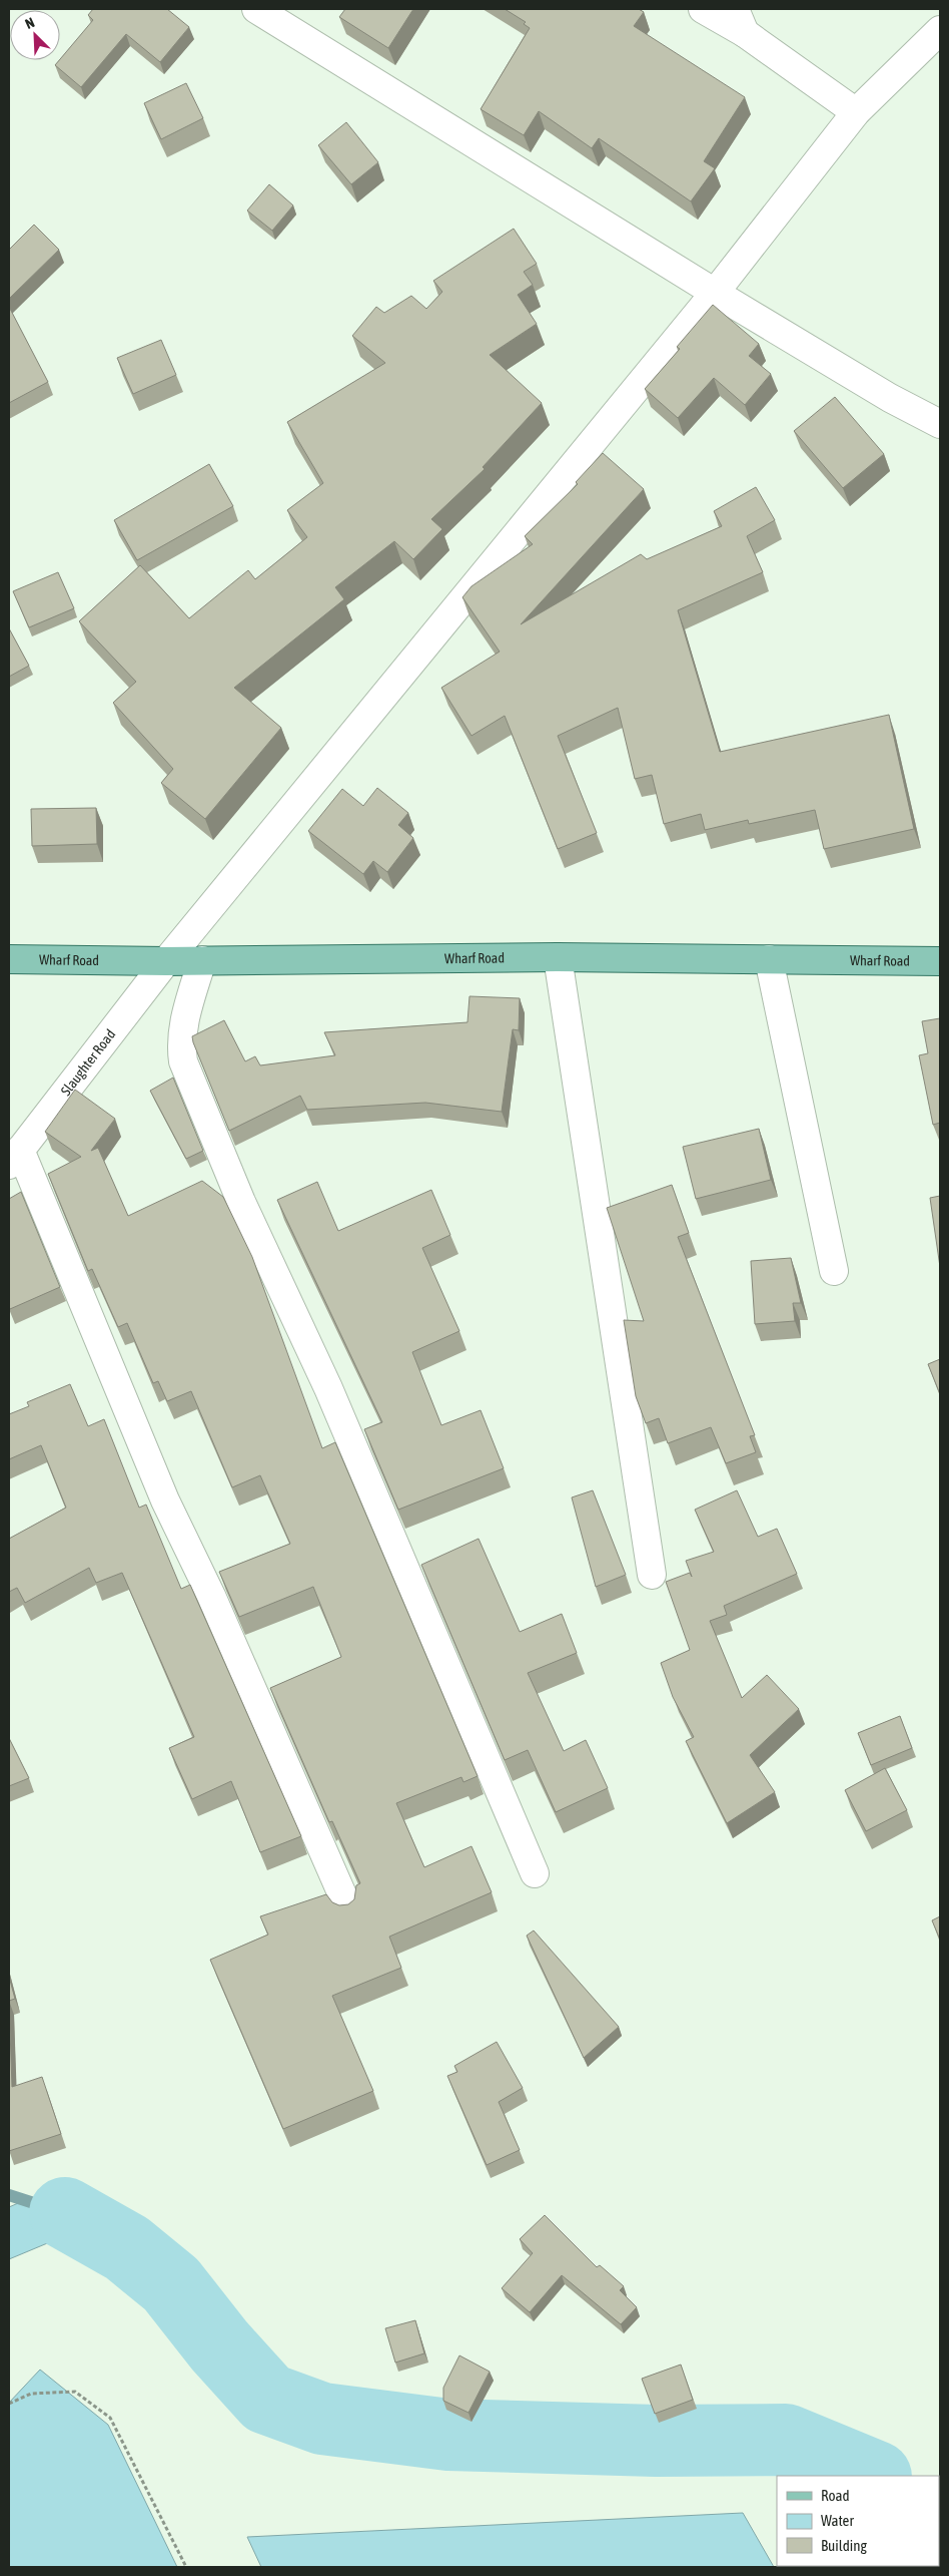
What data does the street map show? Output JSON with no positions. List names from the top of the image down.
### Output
{
  "streets": {
    "main road": ["Wharf Road"],
    "street": ["Slaughter Road"]
  },
  "crossings": [
    ["Wharf Road", "Slaughter Road"]
  ],
  "legend": ["Road", "Water", "Building"],
  "north": "top left"
}
